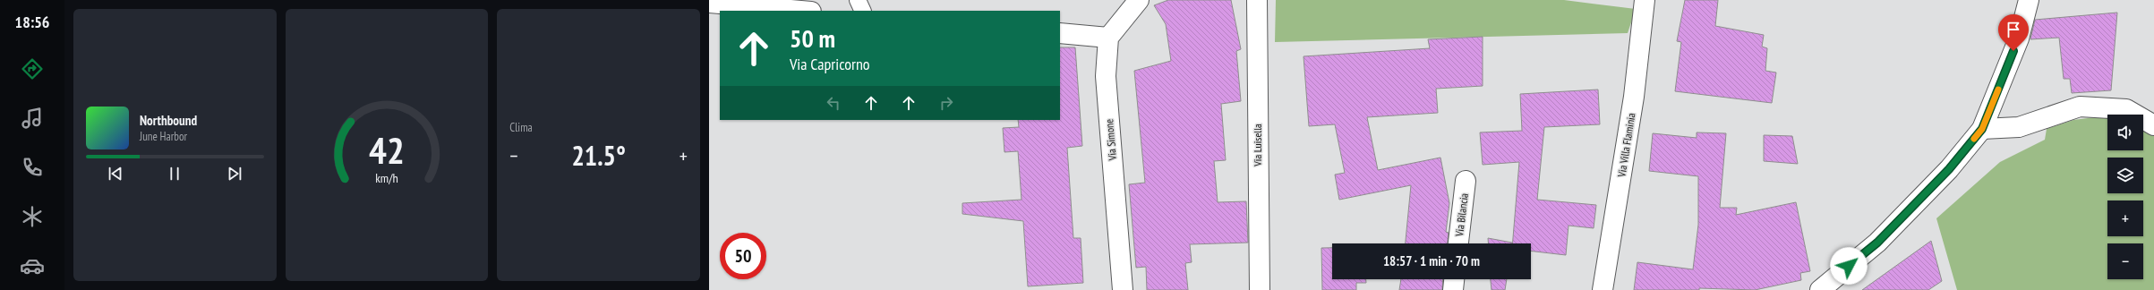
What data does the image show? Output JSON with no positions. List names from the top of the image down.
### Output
{
  "streets": {
    "street": [
      "Via Simone",
      "Via Luisella",
      "Via Villa Flaminia",
      "Via Bilancia"
    ]
  },
  "page": {
    "tabs": "18:56",
    "tile": "Clima",
    "turn": ["50 m", "Via Capricorno"],
    "song": ["Northbound", "June Harbor"],
    "map_buttons": ["+", "−"],
    "heat": ["−", "21.5°", "+"],
    "limit": "50",
    "trip": "18:57 · 1 min · 70 m",
    "gauge": ["42", "km/h"]
  }
}
